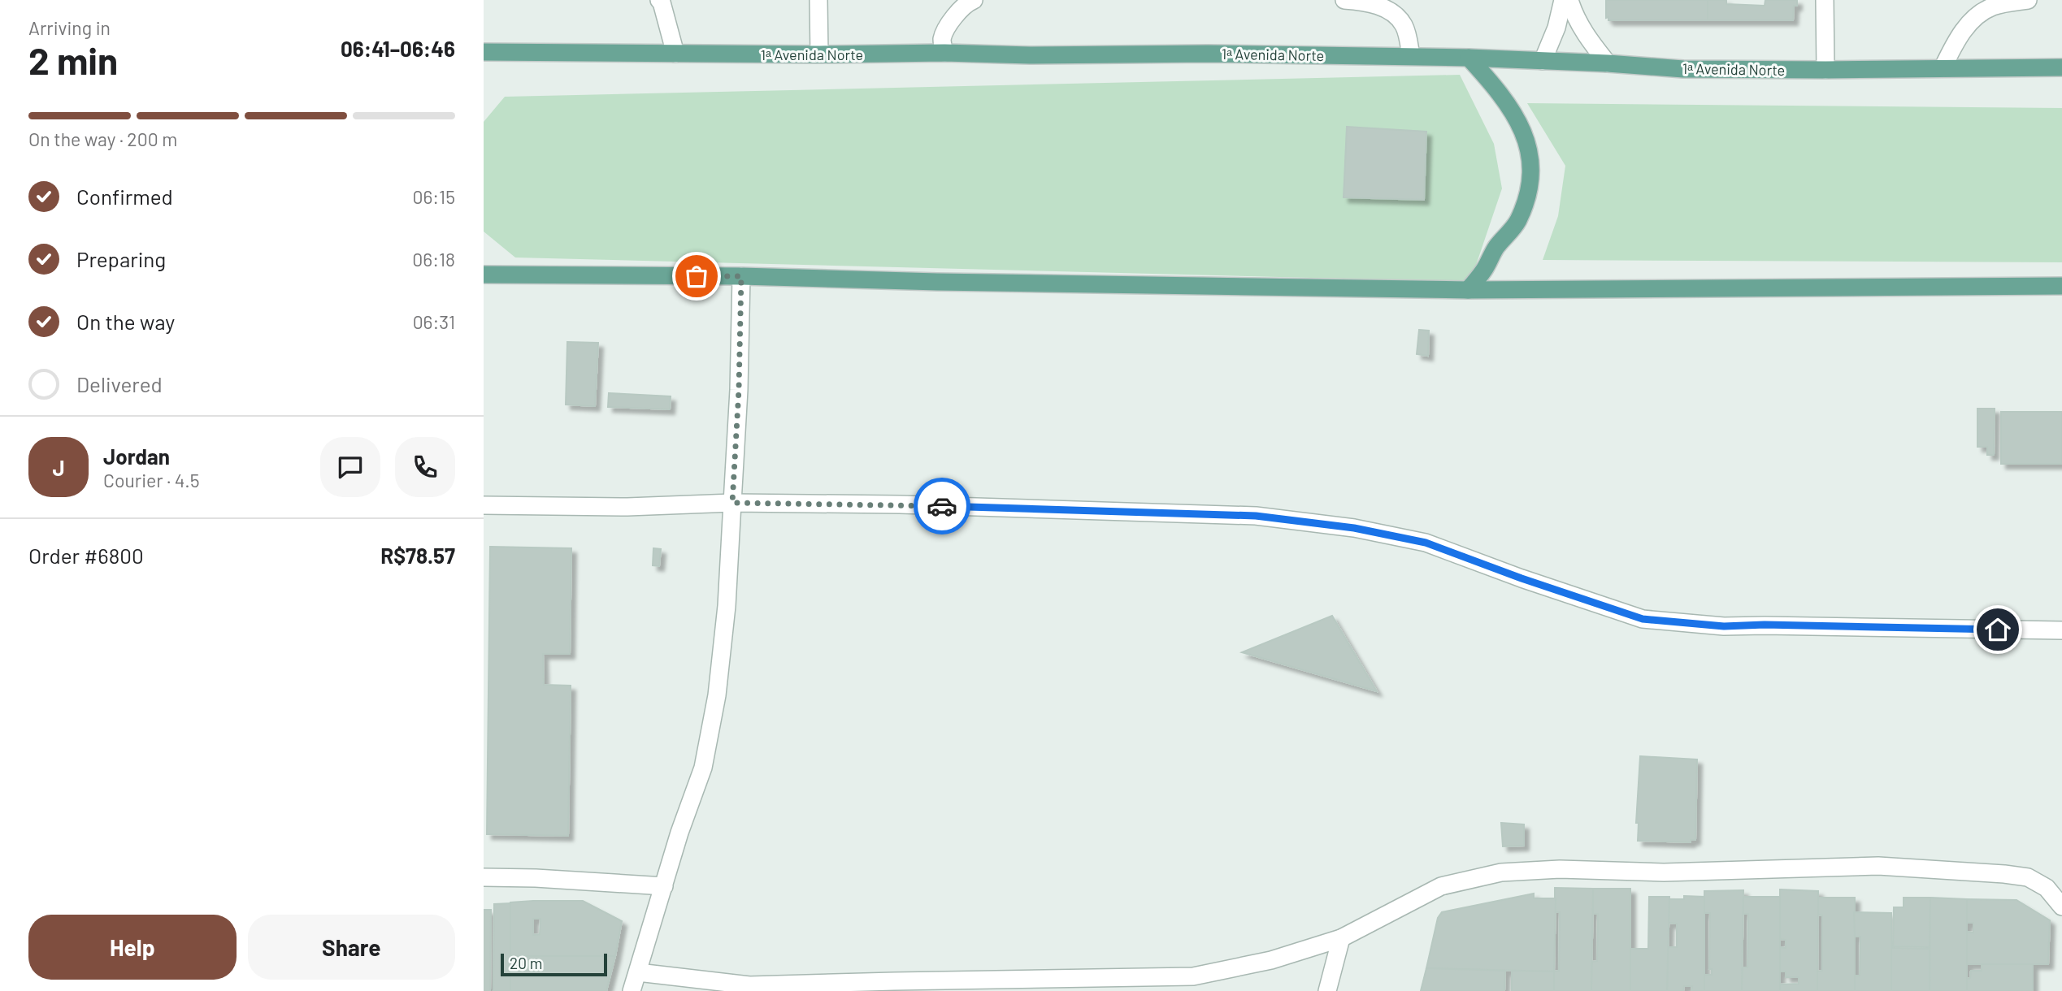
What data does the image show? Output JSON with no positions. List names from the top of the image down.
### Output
{
  "streets": {
    "main road": ["1ᵃ Avenida Norte"]
  },
  "scale_bar": "20 m",
  "page": {
    "heading": ["2 min", "Arriving in", "06:41–06:46"],
    "panel": [
      "Jordan",
      "Courier · 4.5",
      "Order #6800",
      "R$78.57"
    ],
    "bar": "On the way · 200 m",
    "list": [
      ["Confirmed", "06:15"],
      ["Preparing", "06:18"],
      ["On the way", "06:31"],
      "Delivered"
    ],
    "round": "J",
    "buttons": ["Help", "Share"],
    "scale": "20 m"
  }
}
